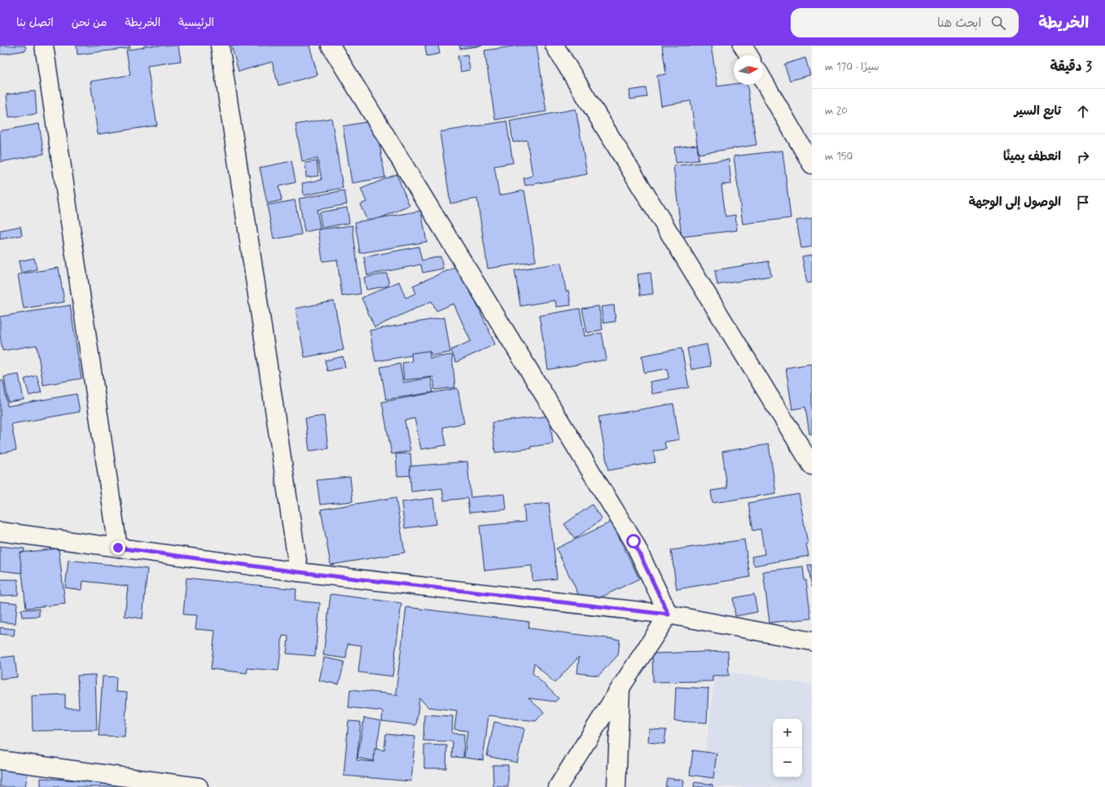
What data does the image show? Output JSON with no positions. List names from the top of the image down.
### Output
{
  "north": "right",
  "page": {
    "header": "الخريطة",
    "search": "ابحث هنا",
    "nav": [
      "الرئيسية",
      "الخريطة",
      "من نحن",
      "اتصل بنا"
    ],
    "heading": ["3 دقيقة", "سيرًا · 170 m"],
    "list": [
      ["تابع السير", "20 m"],
      ["انعطف يمينًا", "150 m"],
      "الوصول إلى الوجهة"
    ],
    "map_buttons": ["+", "−"]
  }
}
